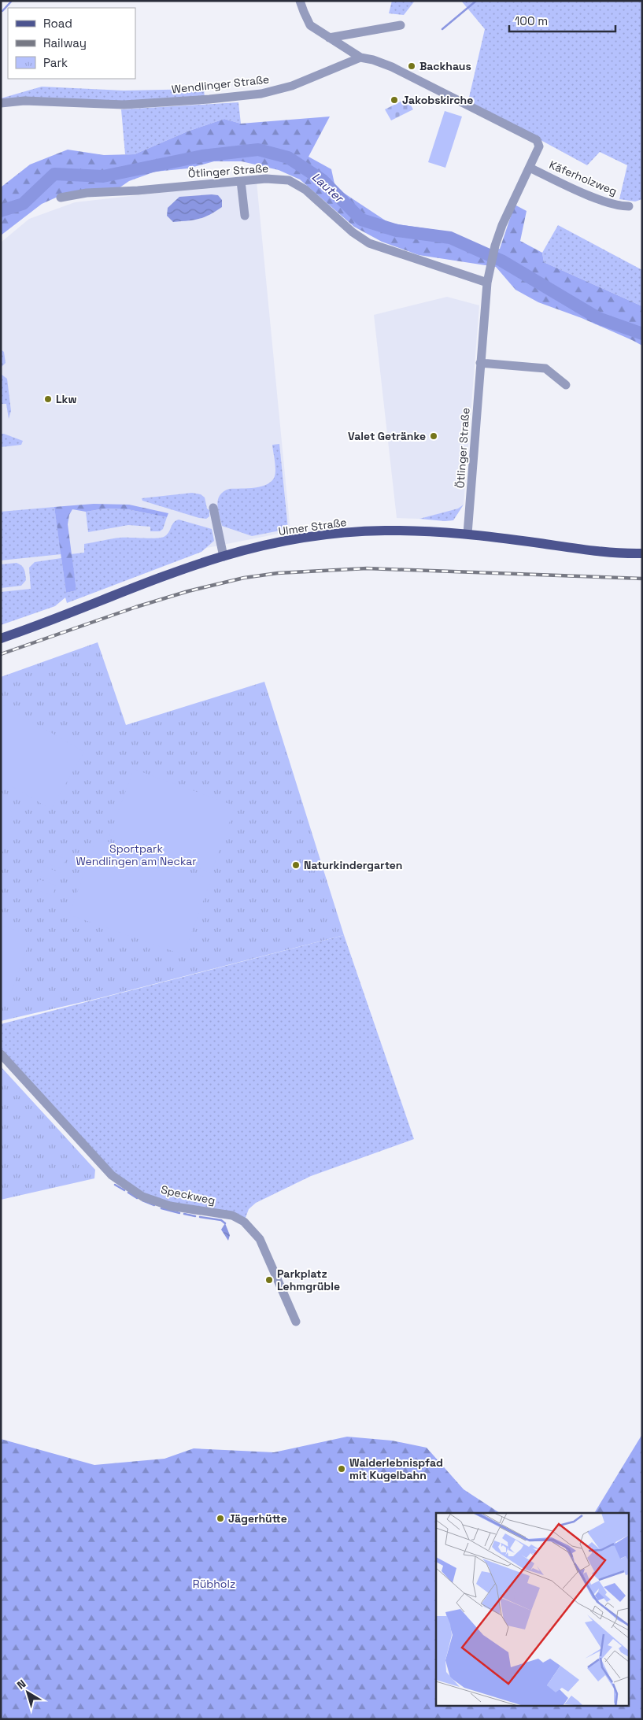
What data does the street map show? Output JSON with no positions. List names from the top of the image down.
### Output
{
  "streets": {
    "main road": ["Ulmer Straße"],
    "street": [
      "Wendlinger Straße",
      "Ötlinger Straße",
      "Käferholzweg",
      "Speckweg"
    ]
  },
  "crossings": [
    ["Wendlinger Straße", "Ötlinger Straße"],
    ["Ötlinger Straße", "Käferholzweg"],
    ["Ötlinger Straße", "Ulmer Straße"]
  ],
  "water": ["Lauter"],
  "parks": ["Sportpark Wendlingen am Neckar", "Rübholz"],
  "places": [
    "Backhaus",
    "Jakobskirche",
    "Lkw",
    "Valet Getränke",
    "Naturkindergarten",
    "Parkplatz Lehmgrüble",
    "Walderlebnispfad mit Kugelbahn",
    "Jägerhütte"
  ],
  "legend": ["Road", "Railway", "Park"],
  "scale_bar": "100 m",
  "north": "top left"
}
